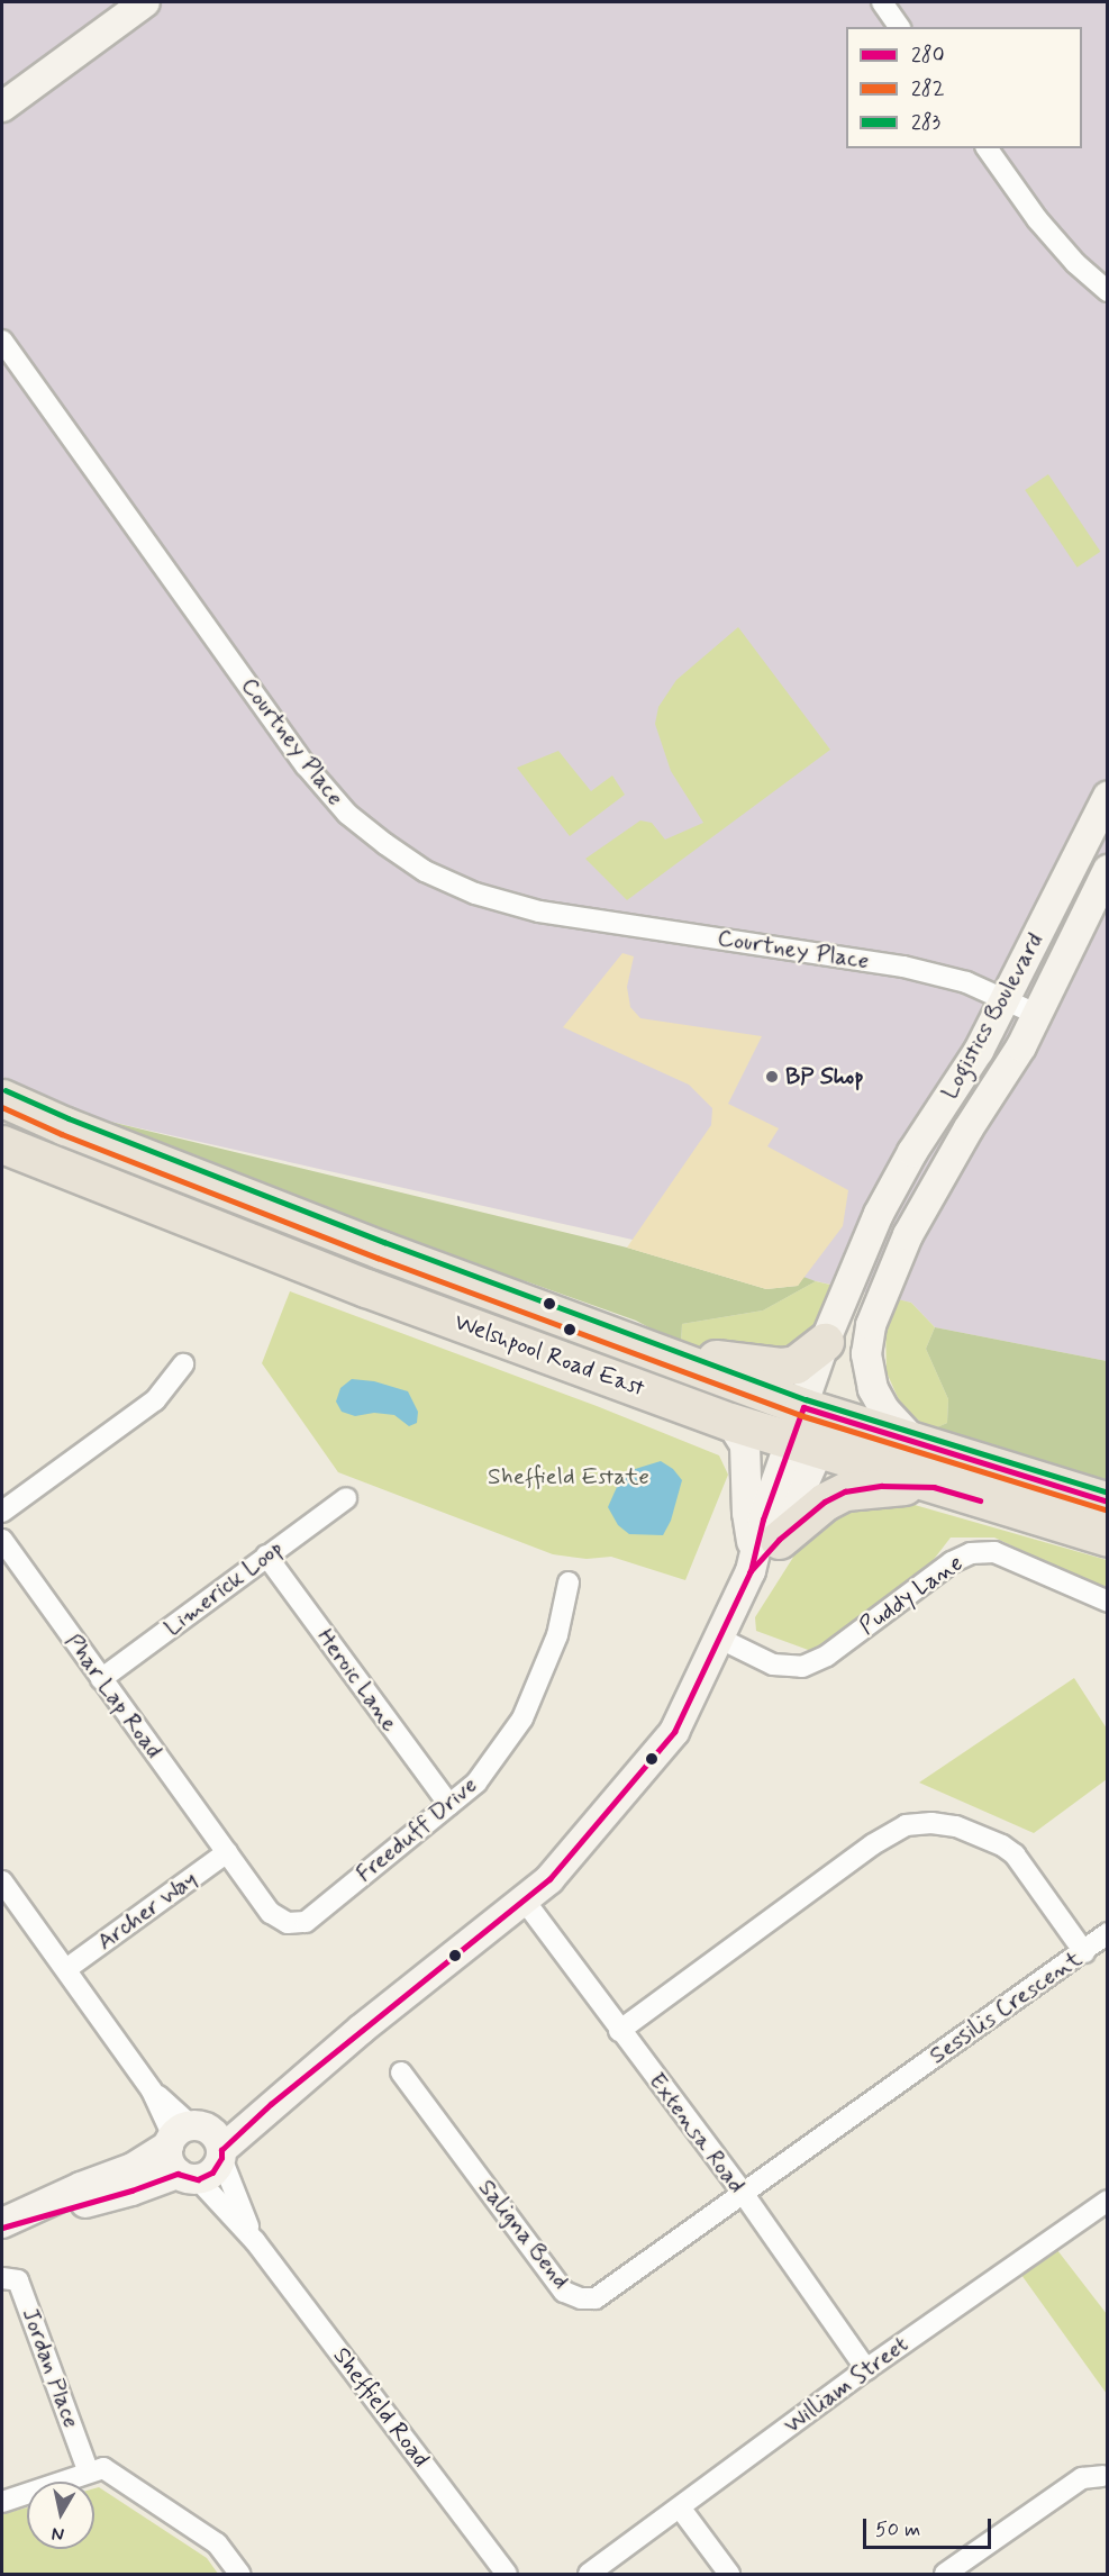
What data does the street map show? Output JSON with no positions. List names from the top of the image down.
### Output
{
  "streets": {
    "highway": ["Welshpool Road East"],
    "street": [
      "Courtney Place",
      "Logistics Boulevard",
      "Limerick Loop",
      "Puddy Lane",
      "Heroic Lane",
      "Phar Lap Road",
      "Freeduff Drive",
      "Archer Way",
      "Sessilis Crescent",
      "Extensa Road",
      "Saligna Bend",
      "Jordan Place",
      "William Street",
      "Sheffield Road"
    ]
  },
  "crossings": [
    ["Courtney Place", "Logistics Boulevard"],
    ["Logistics Boulevard", "Welshpool Road East"],
    ["Logistics Boulevard", "Puddy Lane"],
    ["Logistics Boulevard", "Extensa Road"],
    ["Logistics Boulevard", "Sheffield Road"],
    ["Limerick Loop", "Heroic Lane"],
    ["Limerick Loop", "Phar Lap Road"],
    ["Heroic Lane", "Freeduff Drive"],
    ["Phar Lap Road", "Freeduff Drive"],
    ["Phar Lap Road", "Archer Way"],
    ["Freeduff Drive", "Archer Way"],
    ["Archer Way", "Sheffield Road"],
    ["Sessilis Crescent", "Extensa Road"],
    ["Sessilis Crescent", "Saligna Bend"],
    ["Extensa Road", "Saligna Bend"],
    ["Extensa Road", "William Street"]
  ],
  "parks": ["Sheffield Estate"],
  "places": ["BP Shop"],
  "lines": ["transit line 283", "transit line 282", "transit line 280"],
  "legend": ["280", "282", "283"],
  "scale_bar": "50 m",
  "north": "bottom"
}
